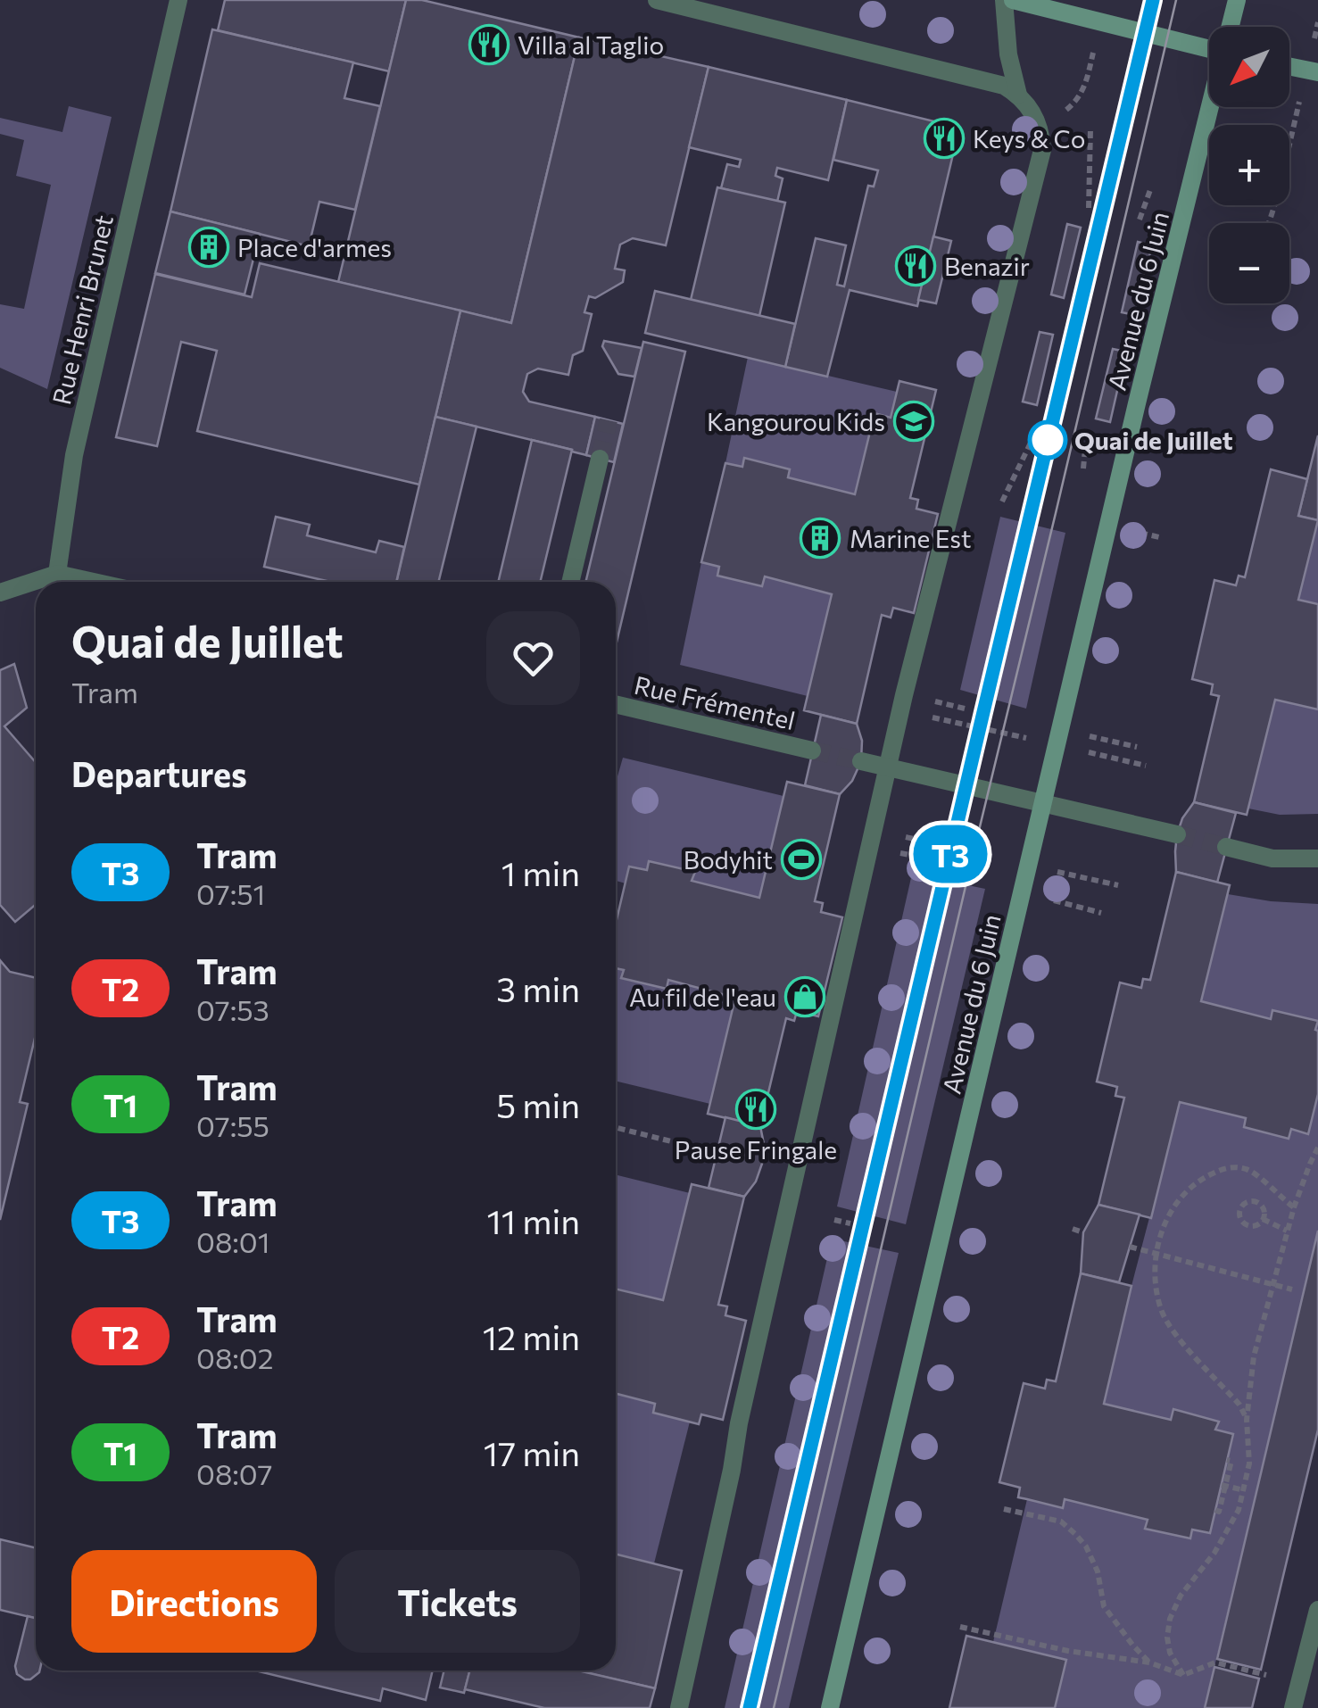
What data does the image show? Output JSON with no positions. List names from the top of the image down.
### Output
{
  "streets": {
    "street": ["Avenue du 6 Juin", "Rue Henri Brunet", "Rue Frémentel"]
  },
  "places": {
    "restaurant": [
      "Villa al Taglio",
      "Keys & Co",
      "Benazir",
      "Pause Fringale"
    ],
    "building": ["Place d'armes", "Marine Est"],
    "school or university": ["Kangourou Kids"],
    "other": ["Quai de Juillet"],
    "sports": ["Bodyhit"],
    "shop": ["Au fil de l'eau"]
  },
  "lines": ["tram line T3"],
  "north": "bottom left",
  "page": {
    "on_map": "T3",
    "map_buttons": ["+", "−"],
    "heading": [
      ["Quai de Juillet", "Tram"],
      "Departures"
    ],
    "list": [
      {
        "mark": "T3",
        "name": "Tram",
        "note": "07:51",
        "value": "1 min"
      },
      {
        "mark": "T2",
        "name": "Tram",
        "note": "07:53",
        "value": "3 min"
      },
      {
        "mark": "T1",
        "name": "Tram",
        "note": "07:55",
        "value": "5 min"
      },
      {
        "mark": "T3",
        "name": "Tram",
        "note": "08:01",
        "value": "11 min"
      },
      {
        "mark": "T2",
        "name": "Tram",
        "note": "08:02",
        "value": "12 min"
      },
      {
        "mark": "T1",
        "name": "Tram",
        "note": "08:07",
        "value": "17 min"
      }
    ],
    "buttons": ["Directions", "Tickets"]
  }
}
